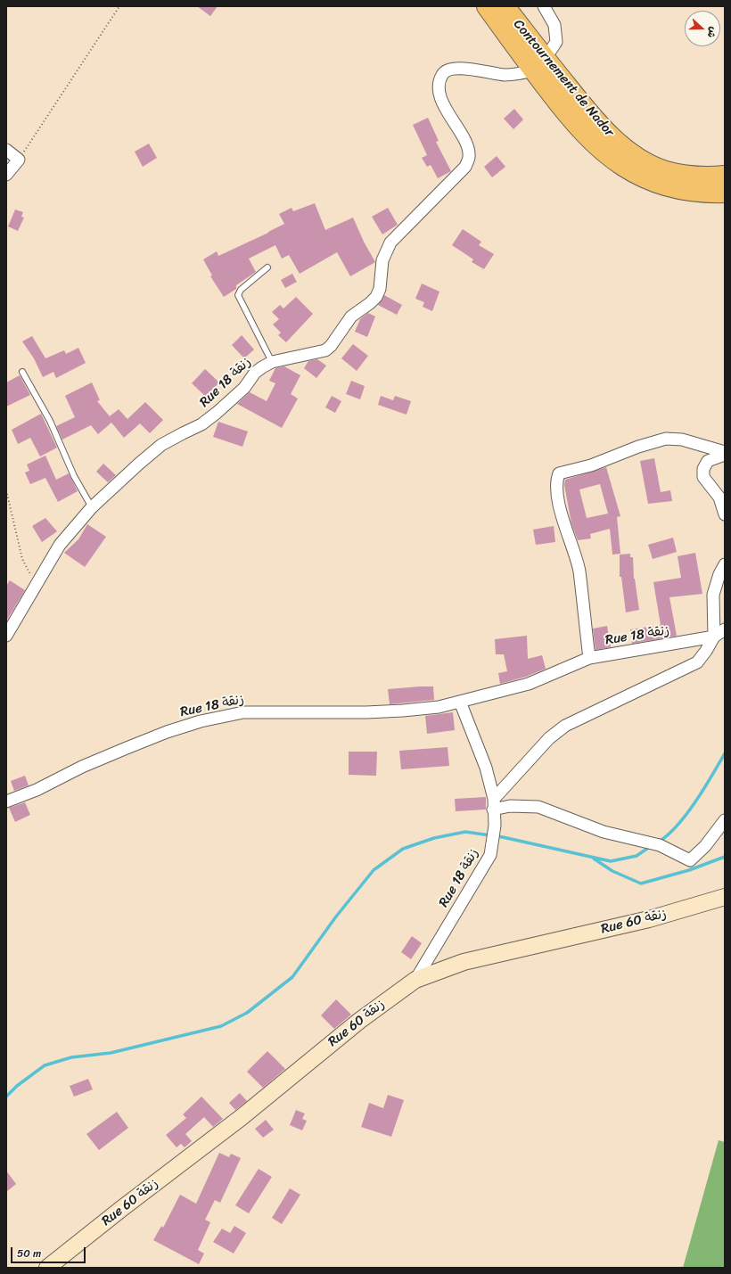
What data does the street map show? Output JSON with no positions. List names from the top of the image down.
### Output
{
  "streets": {
    "highway": ["Contournement de Nador"],
    "street": ["Rue 18 زنقة", "Rue 60 زنقة"]
  },
  "crossings": [
    ["Contournement de Nador", "Rue 18 زنقة"],
    ["Rue 18 زنقة", "Rue 60 زنقة"]
  ],
  "scale_bar": "50 m",
  "north": "right"
}
